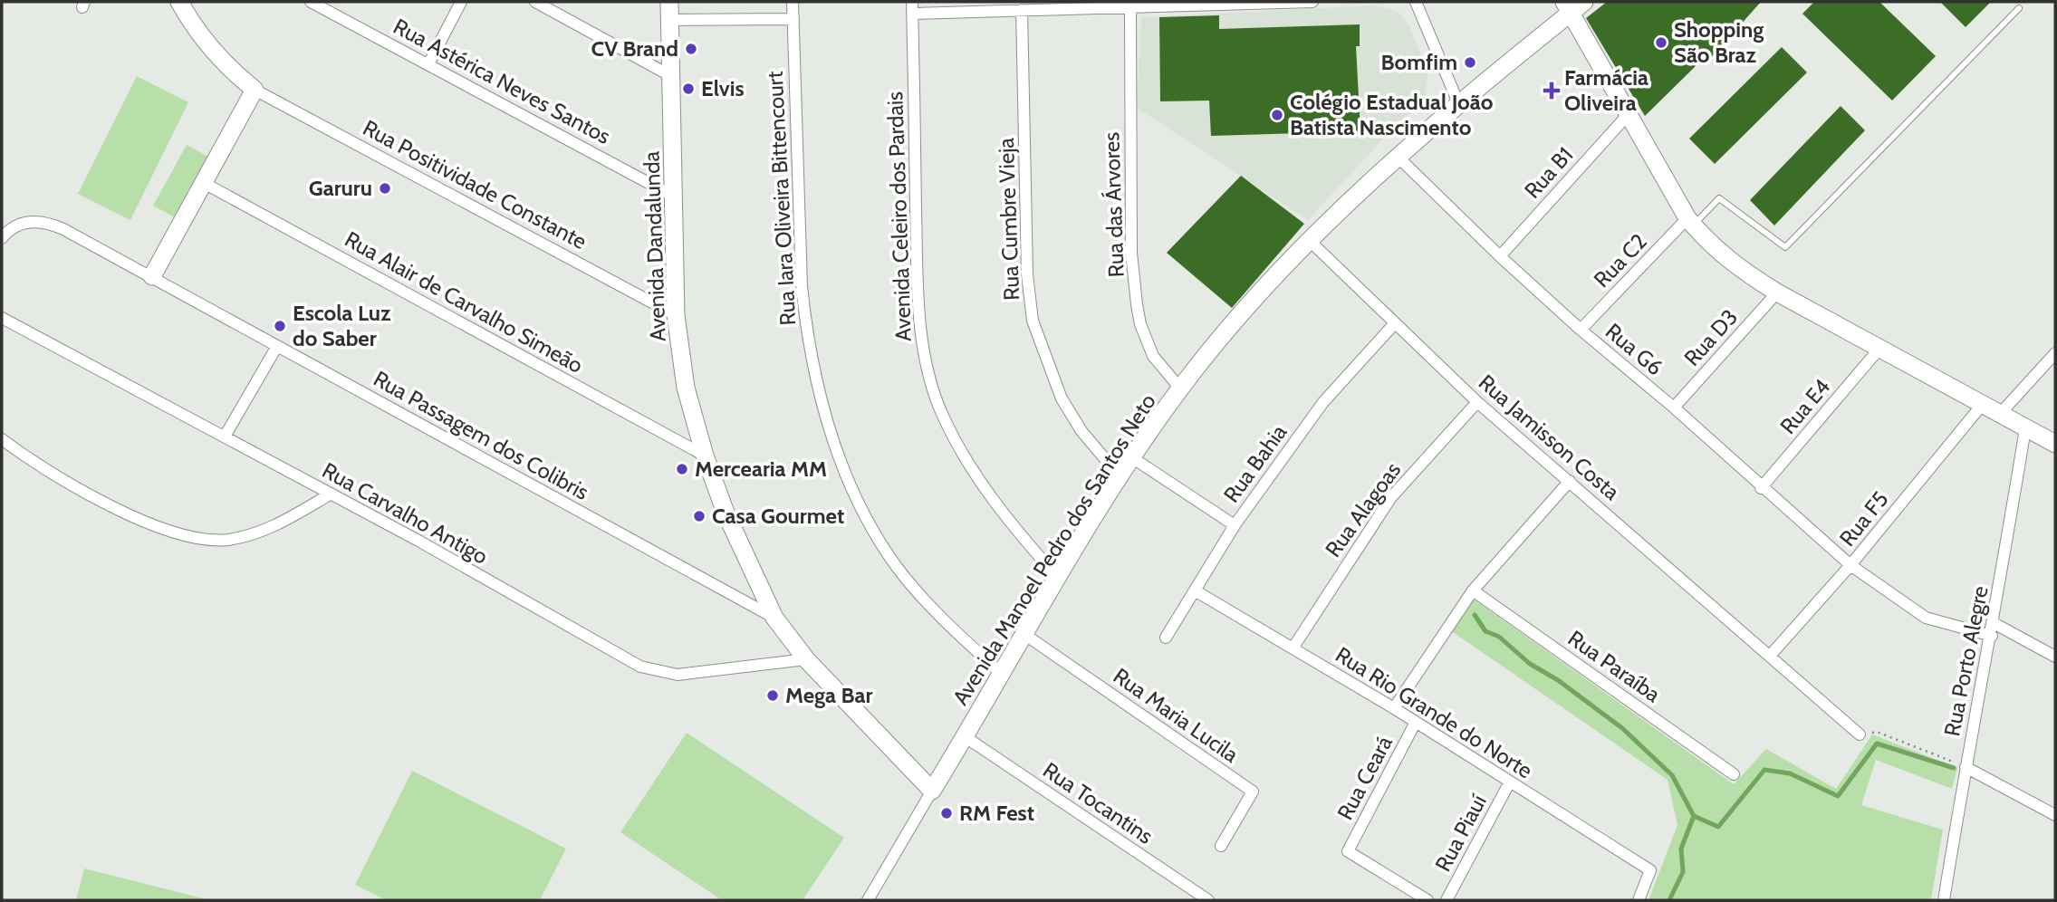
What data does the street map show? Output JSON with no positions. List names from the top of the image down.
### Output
{
  "streets": {
    "street": [
      "Rua Astérica Neves Santos",
      "Rua B1",
      "Rua Positividade Constante",
      "Rua Iara Oliveira Bittencourt",
      "Rua das Árvores",
      "Avenida Celeiro dos Pardais",
      "Rua Cumbre Vieja",
      "Avenida Dandalunda",
      "Rua C2",
      "Rua Alair de Carvalho Simeão",
      "Rua D3",
      "Rua G6",
      "Rua E4",
      "Rua Passagem dos Colibris",
      "Rua Jamisson Costa",
      "Rua Bahia",
      "Rua Alagoas",
      "Rua Carvalho Antigo",
      "Rua F5",
      "Avenida Manoel Pedro dos Santos Neto",
      "Rua Porto Alegre",
      "Rua Paraíba",
      "Rua Rio Grande do Norte",
      "Rua Maria Lucila",
      "Rua Ceará",
      "Rua Tocantins",
      "Rua Piauí"
    ]
  },
  "crossings": [
    ["Rua Astérica Neves Santos", "Avenida Dandalunda"],
    ["Rua B1", "Rua G6"],
    ["Rua Positividade Constante", "Avenida Dandalunda"],
    ["Rua Iara Oliveira Bittencourt", "Avenida Manoel Pedro dos Santos Neto"],
    ["Rua das Árvores", "Avenida Manoel Pedro dos Santos Neto"],
    ["Avenida Celeiro dos Pardais", "Avenida Manoel Pedro dos Santos Neto"],
    ["Rua Cumbre Vieja", "Avenida Manoel Pedro dos Santos Neto"],
    ["Avenida Dandalunda", "Rua Alair de Carvalho Simeão"],
    ["Avenida Dandalunda", "Rua Passagem dos Colibris"],
    ["Avenida Dandalunda", "Rua Carvalho Antigo"],
    ["Avenida Dandalunda", "Avenida Manoel Pedro dos Santos Neto"],
    ["Rua C2", "Rua G6"],
    ["Rua D3", "Rua G6"],
    ["Rua G6", "Rua E4"],
    ["Rua G6", "Rua F5"],
    ["Rua G6", "Avenida Manoel Pedro dos Santos Neto"],
    ["Rua G6", "Rua Porto Alegre"],
    ["Rua Jamisson Costa", "Rua Bahia"],
    ["Rua Jamisson Costa", "Rua Alagoas"],
    ["Rua Jamisson Costa", "Rua F5"],
    ["Rua Jamisson Costa", "Avenida Manoel Pedro dos Santos Neto"],
    ["Rua Bahia", "Rua Rio Grande do Norte"],
    ["Rua Alagoas", "Rua Rio Grande do Norte"],
    ["Avenida Manoel Pedro dos Santos Neto", "Rua Maria Lucila"],
    ["Avenida Manoel Pedro dos Santos Neto", "Rua Tocantins"],
    ["Rua Rio Grande do Norte", "Rua Ceará"],
    ["Rua Rio Grande do Norte", "Rua Piauí"]
  ],
  "places": {
    "other": [
      "Shopping São Braz",
      "CV Brand",
      "Bomfim",
      "Elvis",
      "Colégio Estadual João Batista Nascimento",
      "Garuru",
      "Escola Luz do Saber",
      "Mercearia MM",
      "Casa Gourmet",
      "Mega Bar",
      "RM Fest"
    ],
    "health": ["Farmácia Oliveira"]
  }
}
